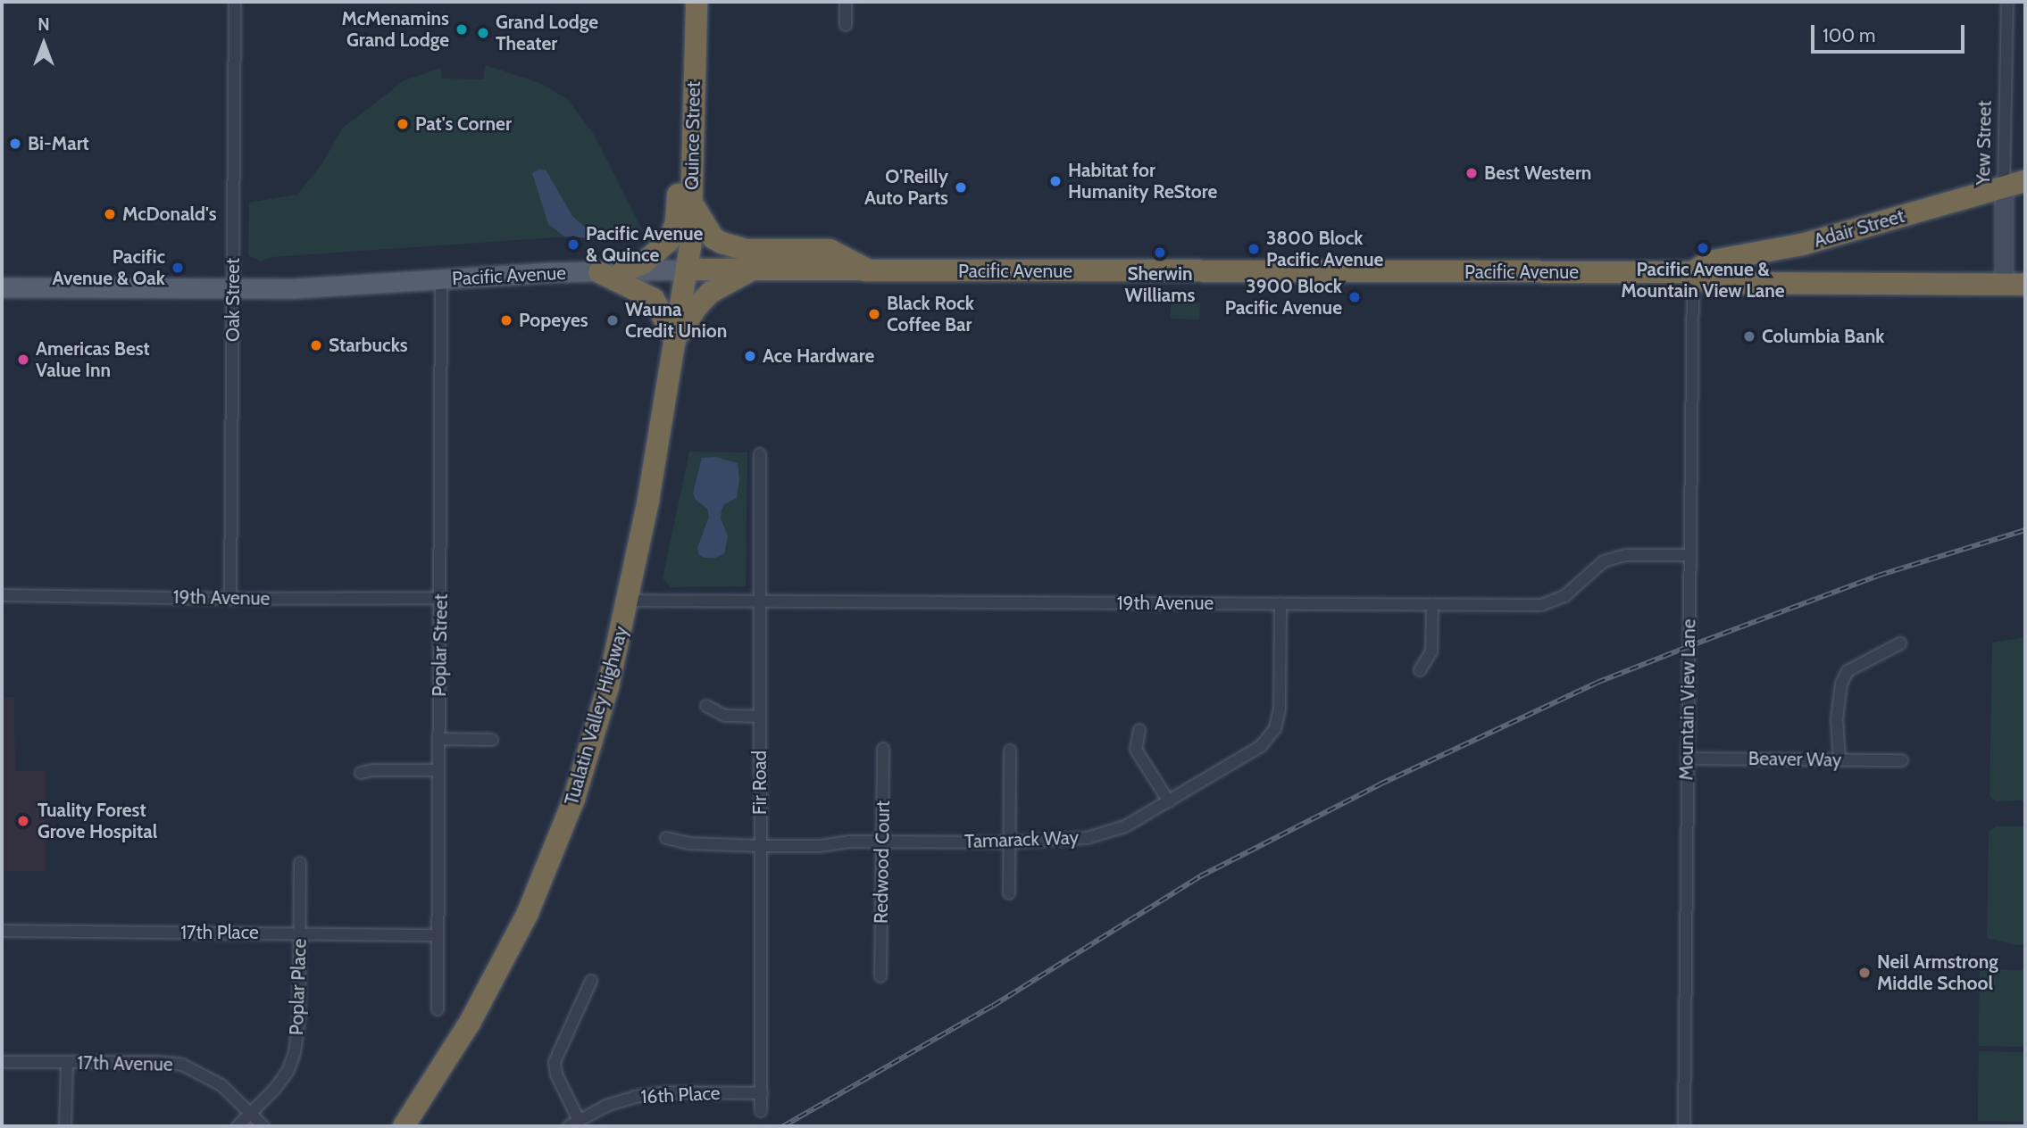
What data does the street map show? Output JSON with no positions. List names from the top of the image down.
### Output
{
  "streets": {
    "highway": [
      "Quince Street",
      "Adair Street",
      "Pacific Avenue",
      "Tualatin Valley Highway"
    ],
    "street": [
      "Yew Street",
      "Oak Street",
      "19th Avenue",
      "Poplar Street",
      "Mountain View Lane",
      "Beaver Way",
      "Fir Road",
      "Tamarack Way",
      "Redwood Court",
      "17th Place",
      "Poplar Place",
      "17th Avenue",
      "16th Place"
    ]
  },
  "crossings": [
    ["Quince Street", "Pacific Avenue"],
    ["Quince Street", "Tualatin Valley Highway"],
    ["Yew Street", "Adair Street"],
    ["Yew Street", "Pacific Avenue"],
    ["Adair Street", "Pacific Avenue"],
    ["Adair Street", "Mountain View Lane"],
    ["Pacific Avenue", "Oak Street"],
    ["Pacific Avenue", "Poplar Street"],
    ["Pacific Avenue", "Mountain View Lane"],
    ["Pacific Avenue", "Tualatin Valley Highway"],
    ["Oak Street", "19th Avenue"],
    ["19th Avenue", "Poplar Street"],
    ["19th Avenue", "Mountain View Lane"],
    ["19th Avenue", "Tualatin Valley Highway"],
    ["19th Avenue", "Fir Road"],
    ["19th Avenue", "Tamarack Way"],
    ["Poplar Street", "17th Place"],
    ["Mountain View Lane", "Beaver Way"],
    ["Fir Road", "Tamarack Way"],
    ["Fir Road", "16th Place"],
    ["Tamarack Way", "Redwood Court"],
    ["17th Place", "Poplar Place"],
    ["Poplar Place", "17th Avenue"]
  ],
  "places": [
    "McMenamins Grand Lodge",
    "Grand Lodge Theater",
    "Pat's Corner",
    "Bi-Mart",
    "Best Western",
    "Habitat for Humanity ReStore",
    "O'Reilly Auto Parts",
    "McDonald's",
    "Pacific Avenue & Quince",
    "Pacific Avenue & Mountain View Lane",
    "3800 Block Pacific Avenue",
    "Sherwin Williams",
    "Pacific Avenue & Oak",
    "3900 Block Pacific Avenue",
    "Black Rock Coffee Bar",
    "Popeyes",
    "Wauna Credit Union",
    "Columbia Bank",
    "Starbucks",
    "Ace Hardware",
    "Americas Best Value Inn",
    "Tuality Forest Grove Hospital",
    "Neil Armstrong Middle School"
  ],
  "scale_bar": "100 m",
  "north": "top"
}
